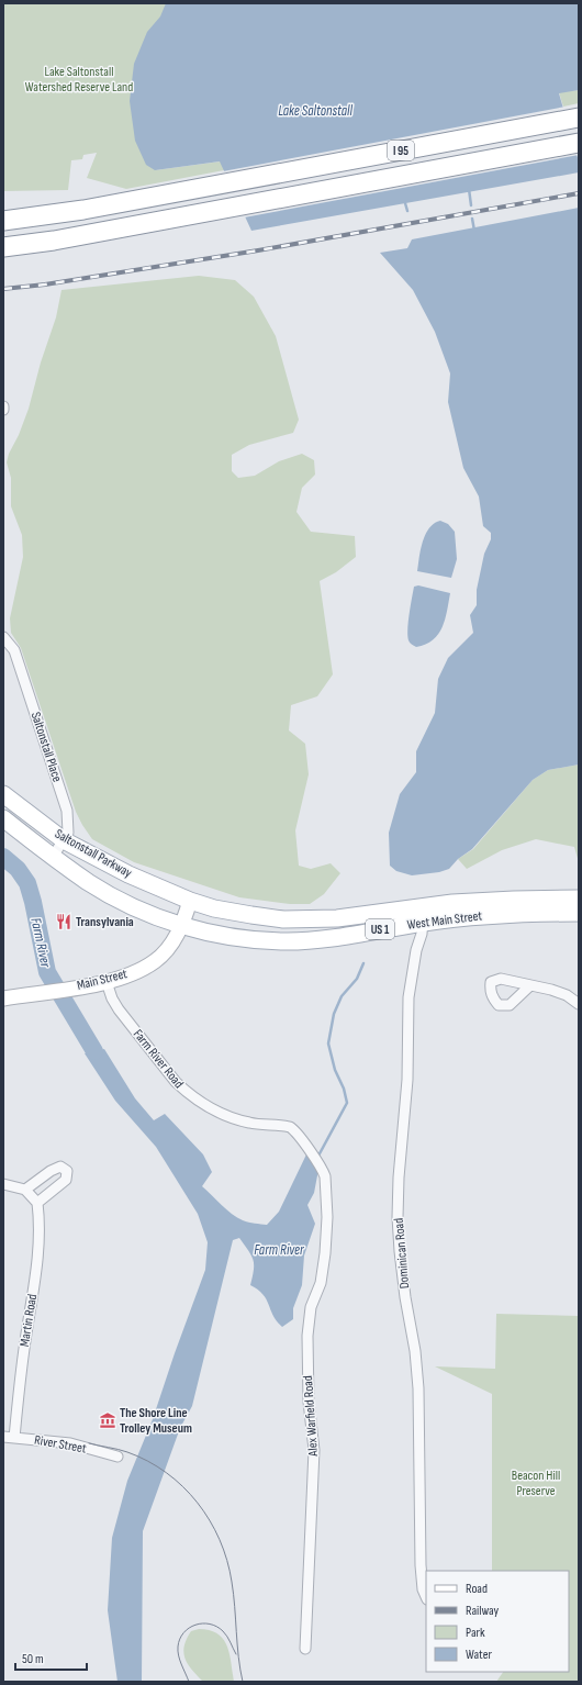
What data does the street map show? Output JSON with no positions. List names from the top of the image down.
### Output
{
  "streets": {
    "highway": ["I 95"],
    "main road": [
      "Saltonstall Parkway",
      "West Main Street",
      "US 1",
      "Main Street"
    ],
    "street": [
      "Saltonstall Place",
      "Farm River Road",
      "Dominican Road",
      "Martin Road",
      "Alex Warfield Road",
      "River Street"
    ]
  },
  "crossings": [
    ["Saltonstall Place", "Saltonstall Parkway"],
    ["Saltonstall Parkway", "West Main Street"],
    ["Saltonstall Parkway", "Main Street"],
    ["West Main Street", "Main Street"],
    ["West Main Street", "Dominican Road"],
    ["Main Street", "Farm River Road"],
    ["Farm River Road", "Alex Warfield Road"],
    ["Martin Road", "River Street"]
  ],
  "water": ["Lake Saltonstall", "Farm River"],
  "parks": ["Lake Saltonstall Watershed Reserve Land", "Beacon Hill Preserve"],
  "places": {
    "restaurant": ["Transylvania"],
    "museum": ["The Shore Line Trolley Museum"]
  },
  "legend": [
    "Road",
    "Railway",
    "Park",
    "Water"
  ],
  "scale_bar": "50 m"
}
